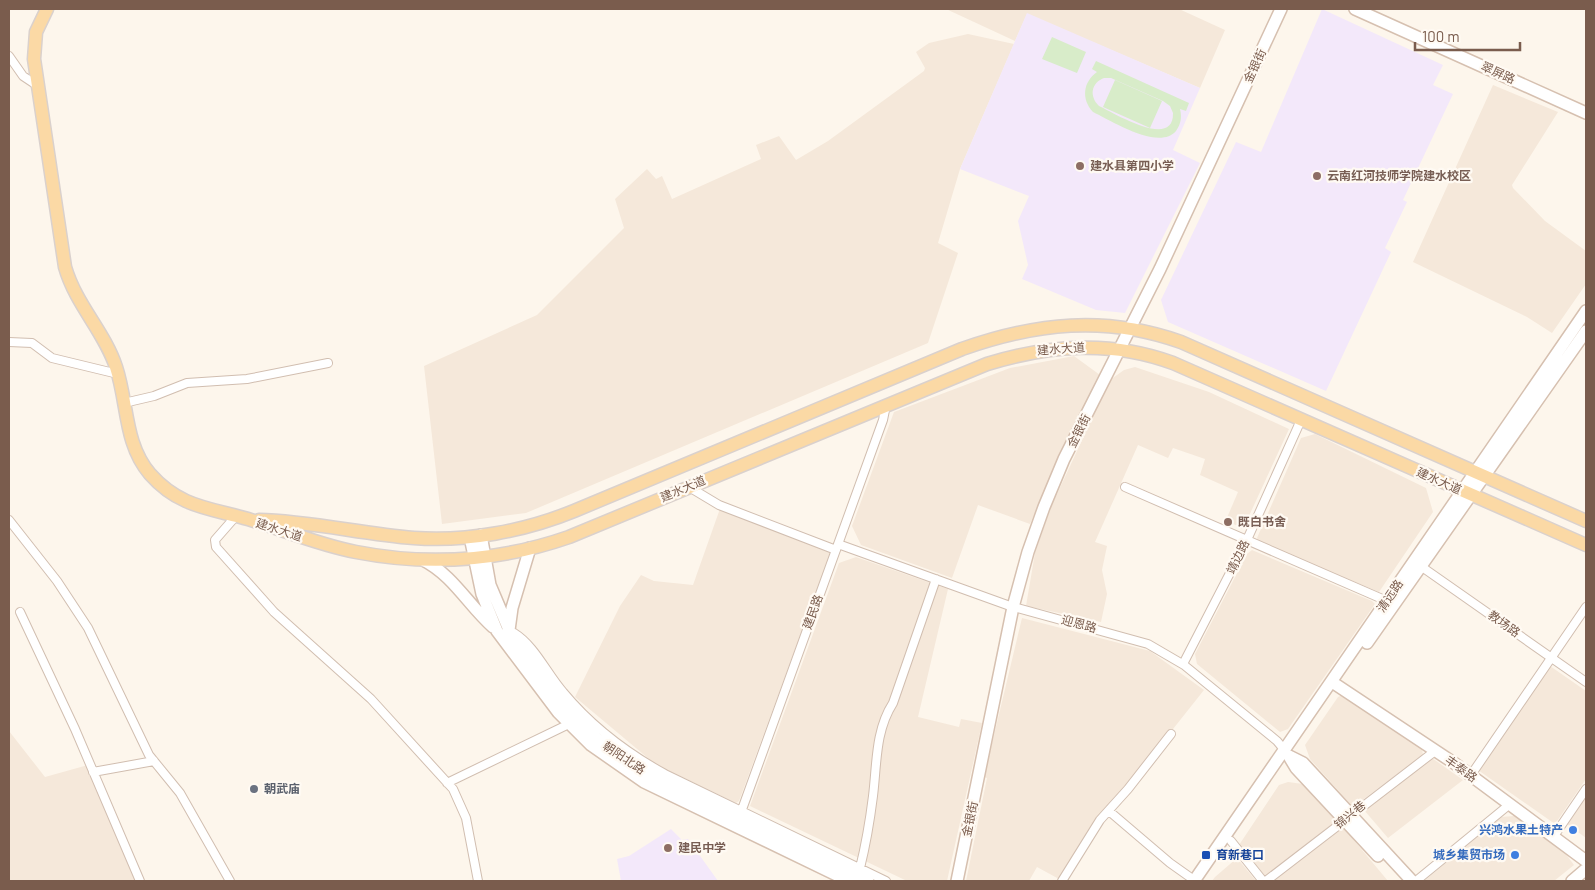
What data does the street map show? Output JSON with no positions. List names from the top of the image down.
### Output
{
  "streets": {
    "main road": [
      "金银街",
      "翠屏路",
      "建水大道",
      "清远路",
      "迎恩路",
      "朝阳北路",
      "丰泰路"
    ],
    "street": [
      "靖边路",
      "建民路",
      "教场路",
      "锦兴巷"
    ]
  },
  "crossings": [
    ["金银街", "建水大道"],
    ["金银街", "迎恩路"],
    ["建水大道", "靖边路"],
    ["建水大道", "清远路"],
    ["建水大道", "建民路"],
    ["建水大道", "迎恩路"],
    ["建水大道", "朝阳北路"],
    ["靖边路", "迎恩路"],
    ["清远路", "迎恩路"],
    ["清远路", "教场路"],
    ["清远路", "丰泰路"],
    ["建民路", "迎恩路"],
    ["建民路", "朝阳北路"],
    ["迎恩路", "锦兴巷"],
    ["丰泰路", "锦兴巷"]
  ],
  "places": {
    "other": [
      "建水县第四小学",
      "云南红河技师学院建水校区",
      "既白书舍",
      "朝武庙",
      "兴鸿水果土特产",
      "建民中学",
      "城乡集贸市场"
    ],
    "transit": ["育新巷口"]
  },
  "scale_bar": "100 m"
}
